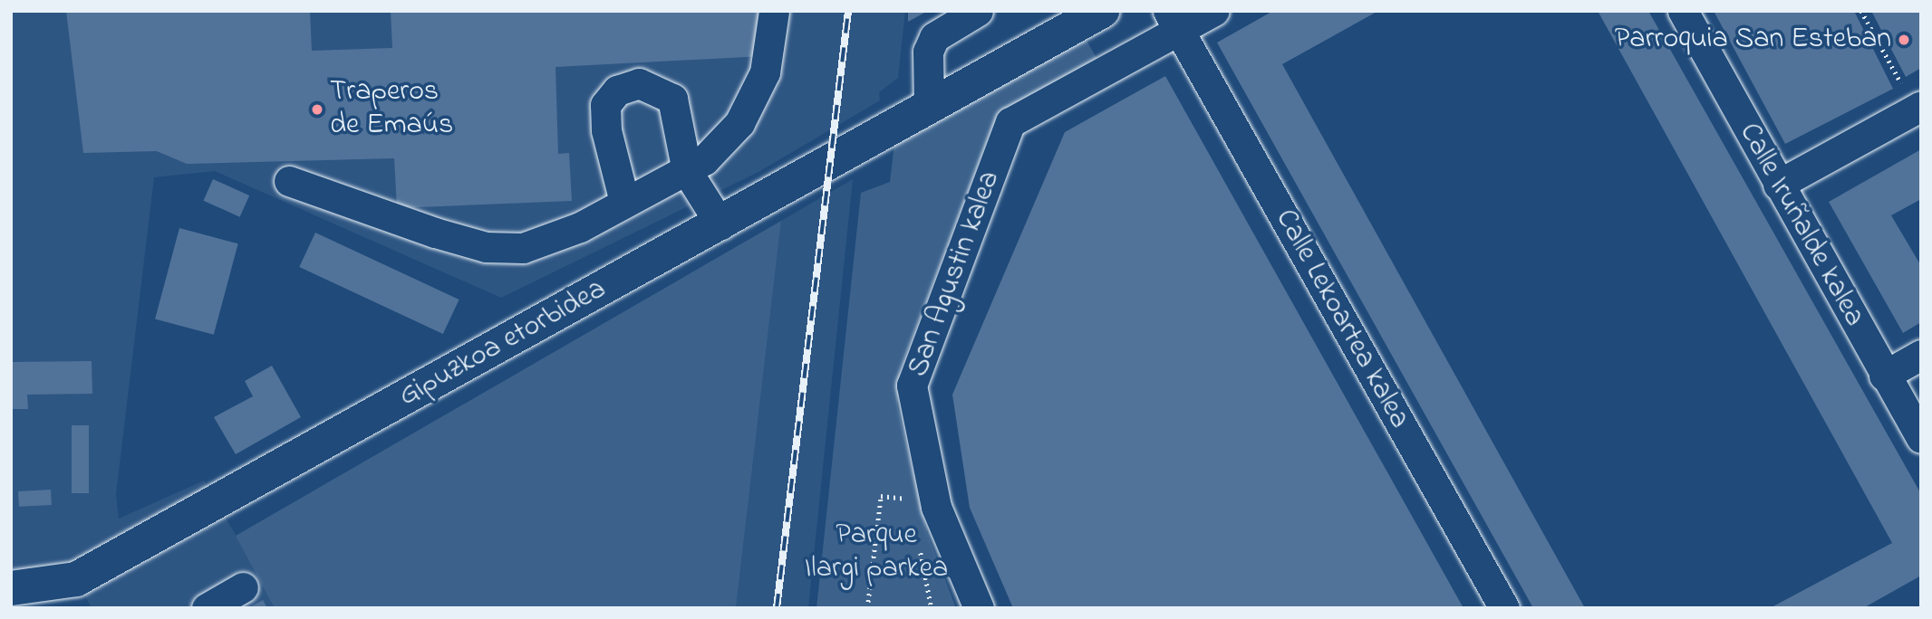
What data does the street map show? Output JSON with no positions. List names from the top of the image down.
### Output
{
  "streets": {
    "main road": ["Gipuzkoa etorbidea"],
    "street": ["Calle Iruñalde kalea", "San Agustin kalea", "Calle Lekoartea kalea"]
  },
  "crossings": [
    ["San Agustin kalea", "Calle Lekoartea kalea"]
  ],
  "parks": ["Parque Ilargi parkea"],
  "places": ["Parroquia San Esteban", "Traperos de Emaús"]
}
